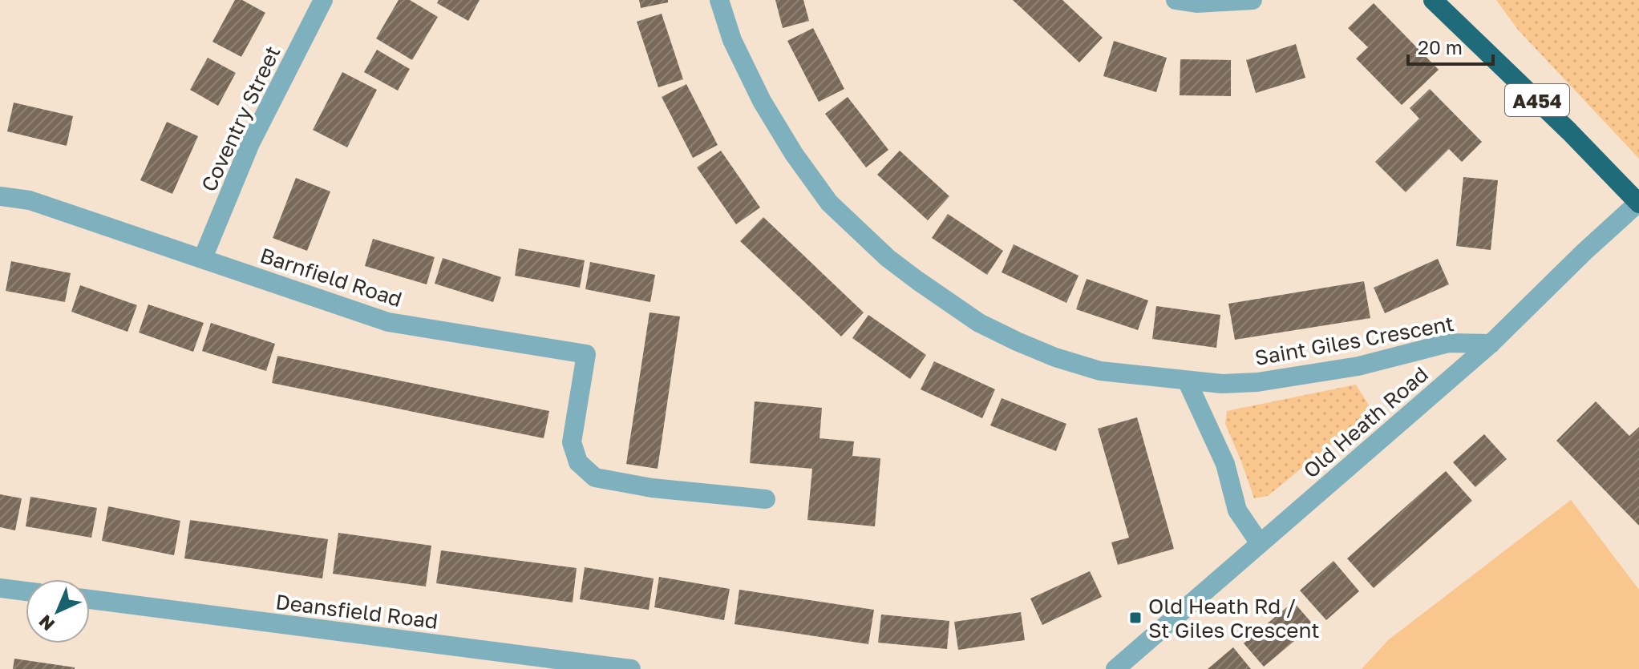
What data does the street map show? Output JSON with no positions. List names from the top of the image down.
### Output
{
  "streets": {
    "highway": ["A454"],
    "street": [
      "Coventry Street",
      "Barnfield Road",
      "Saint Giles Crescent",
      "Old Heath Road",
      "Deansfield Road"
    ]
  },
  "crossings": [
    ["A454", "Old Heath Road"],
    ["Coventry Street", "Barnfield Road"],
    ["Saint Giles Crescent", "Old Heath Road"]
  ],
  "places": {
    "transit": ["Old Heath Rd / St Giles Crescent"]
  },
  "scale_bar": "20 m",
  "north": "bottom left"
}
